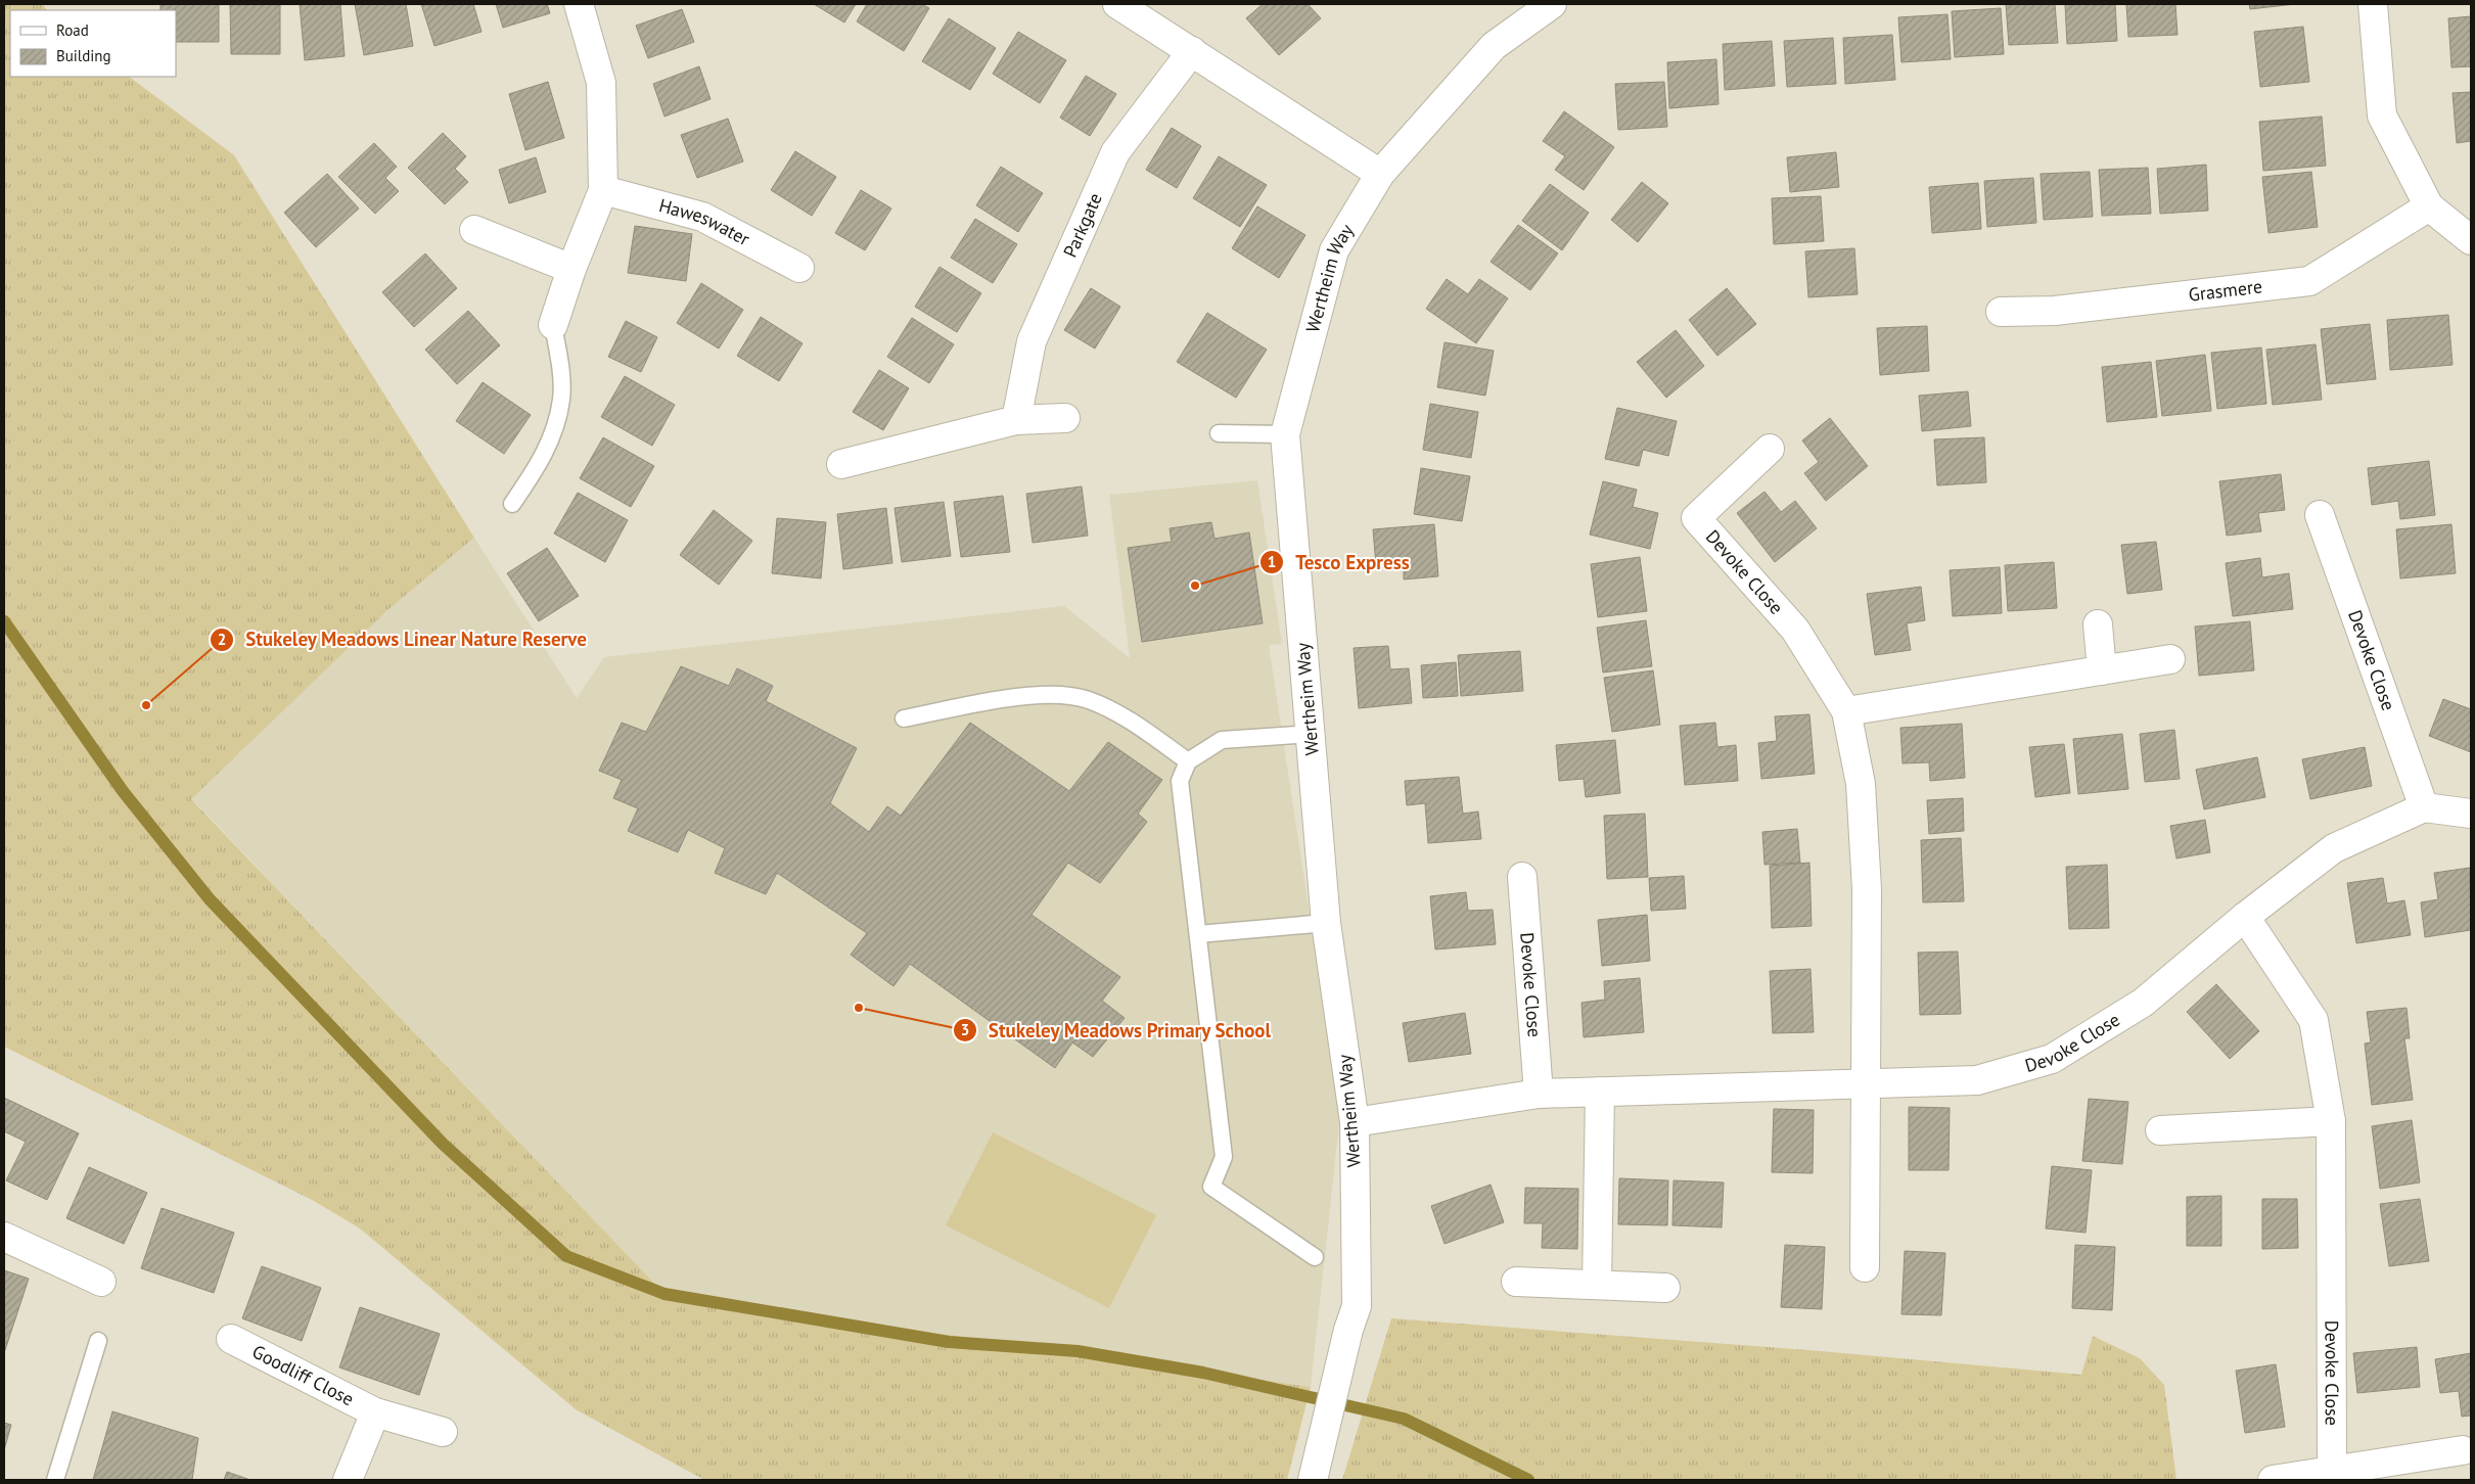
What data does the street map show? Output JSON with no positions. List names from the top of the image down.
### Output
{
  "streets": {
    "street": [
      "Haweswater",
      "Parkgate",
      "Wertheim Way",
      "Grasmere",
      "Devoke Close",
      "Goodliff Close"
    ]
  },
  "crossings": [
    ["Wertheim Way", "Devoke Close"]
  ],
  "places": ["Tesco Express", "Stukeley Meadows Linear Nature Reserve", "Stukeley Meadows Primary School"],
  "legend": ["Road", "Building"]
}
